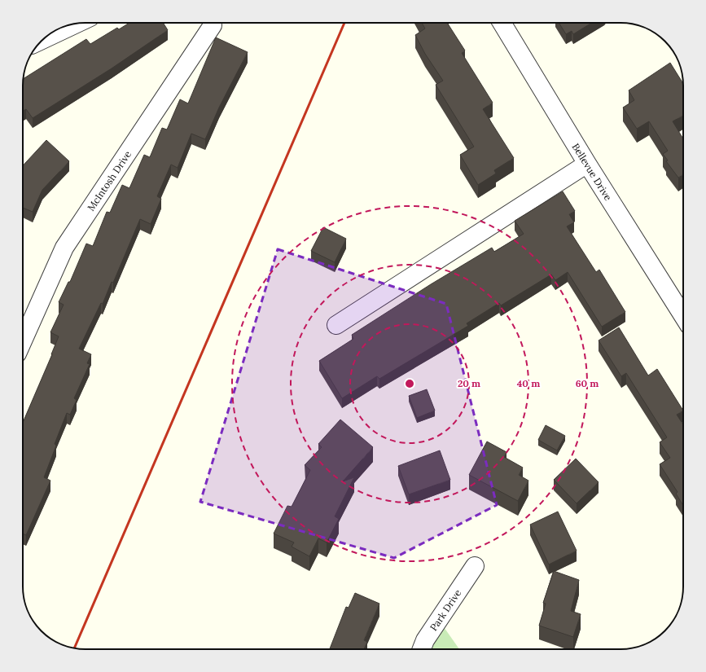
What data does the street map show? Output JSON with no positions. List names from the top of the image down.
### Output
{
  "streets": {
    "street": ["Bellevue Drive", "McIntosh Drive", "Park Drive"]
  },
  "rings": ["20 m", "40 m", "60 m"]
}
